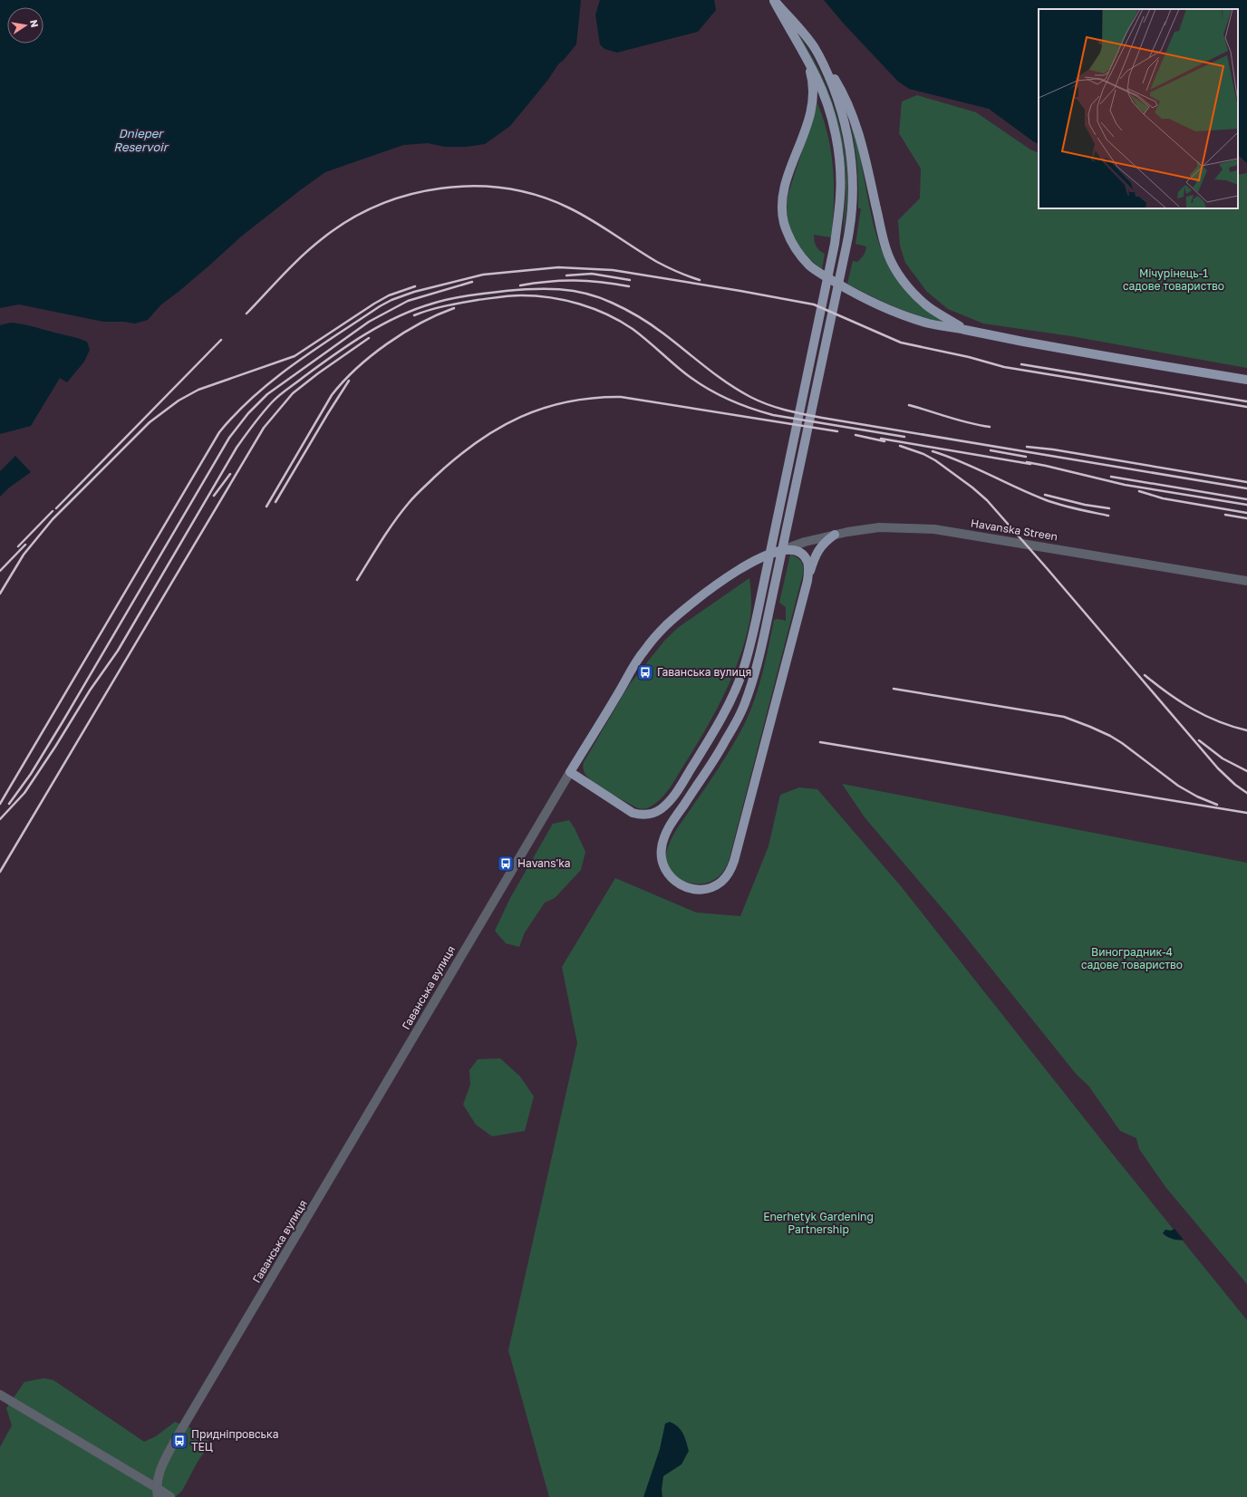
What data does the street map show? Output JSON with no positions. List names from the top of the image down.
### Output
{
  "streets": {
    "main road": ["Гаванська вулиця"],
    "street": ["Havanska Streen"]
  },
  "crossings": [
    ["Havanska Streen", "Гаванська вулиця"]
  ],
  "water": ["Dnieper Reservoir"],
  "parks": ["Мічурінець-1 садове товариство", "Виноградник-4 садове товариство", "Enerhetyk Gardening Partnership"],
  "places": {
    "bus stop": ["Гаванська вулиця", "Havans'ka", "Придніпровська ТЕЦ"]
  },
  "north": "right"
}
